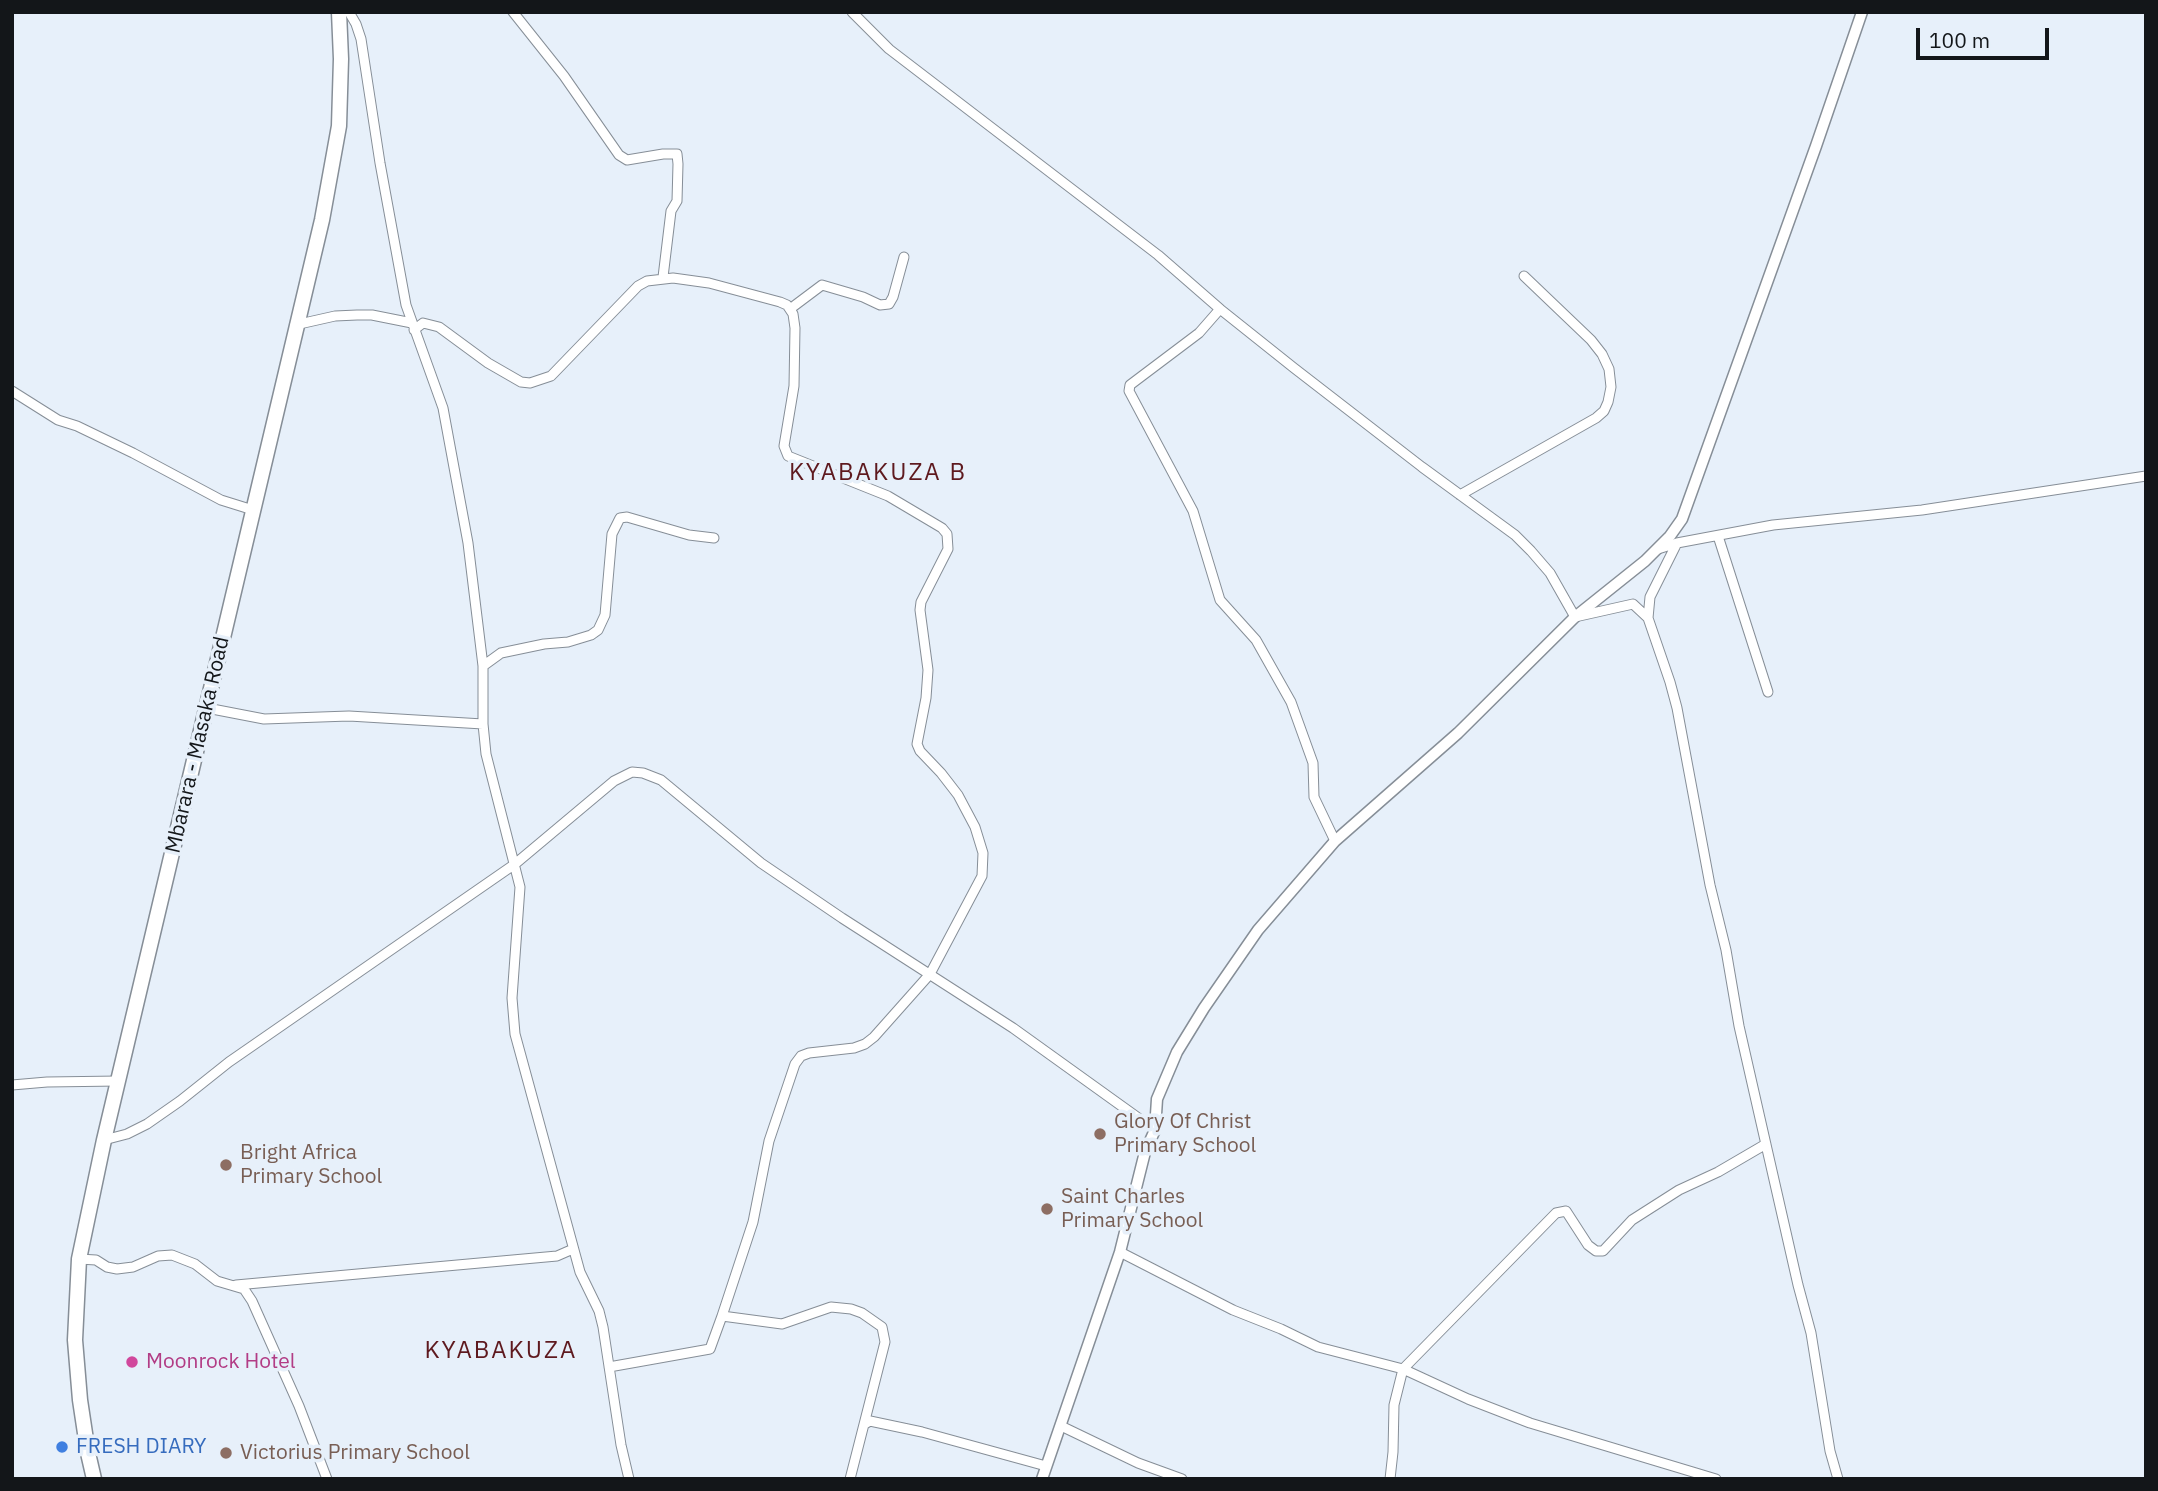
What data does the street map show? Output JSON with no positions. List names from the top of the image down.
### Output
{
  "streets": {
    "highway": ["Mbarara - Masaka Road"]
  },
  "districts": ["KYABAKUZA B", "KYABAKUZA"],
  "places": [
    "Glory Of Christ Primary School",
    "Bright Africa Primary School",
    "Saint Charles Primary School",
    "Moonrock Hotel",
    "FRESH DIARY",
    "Victorius Primary School"
  ],
  "scale_bar": "100 m"
}
